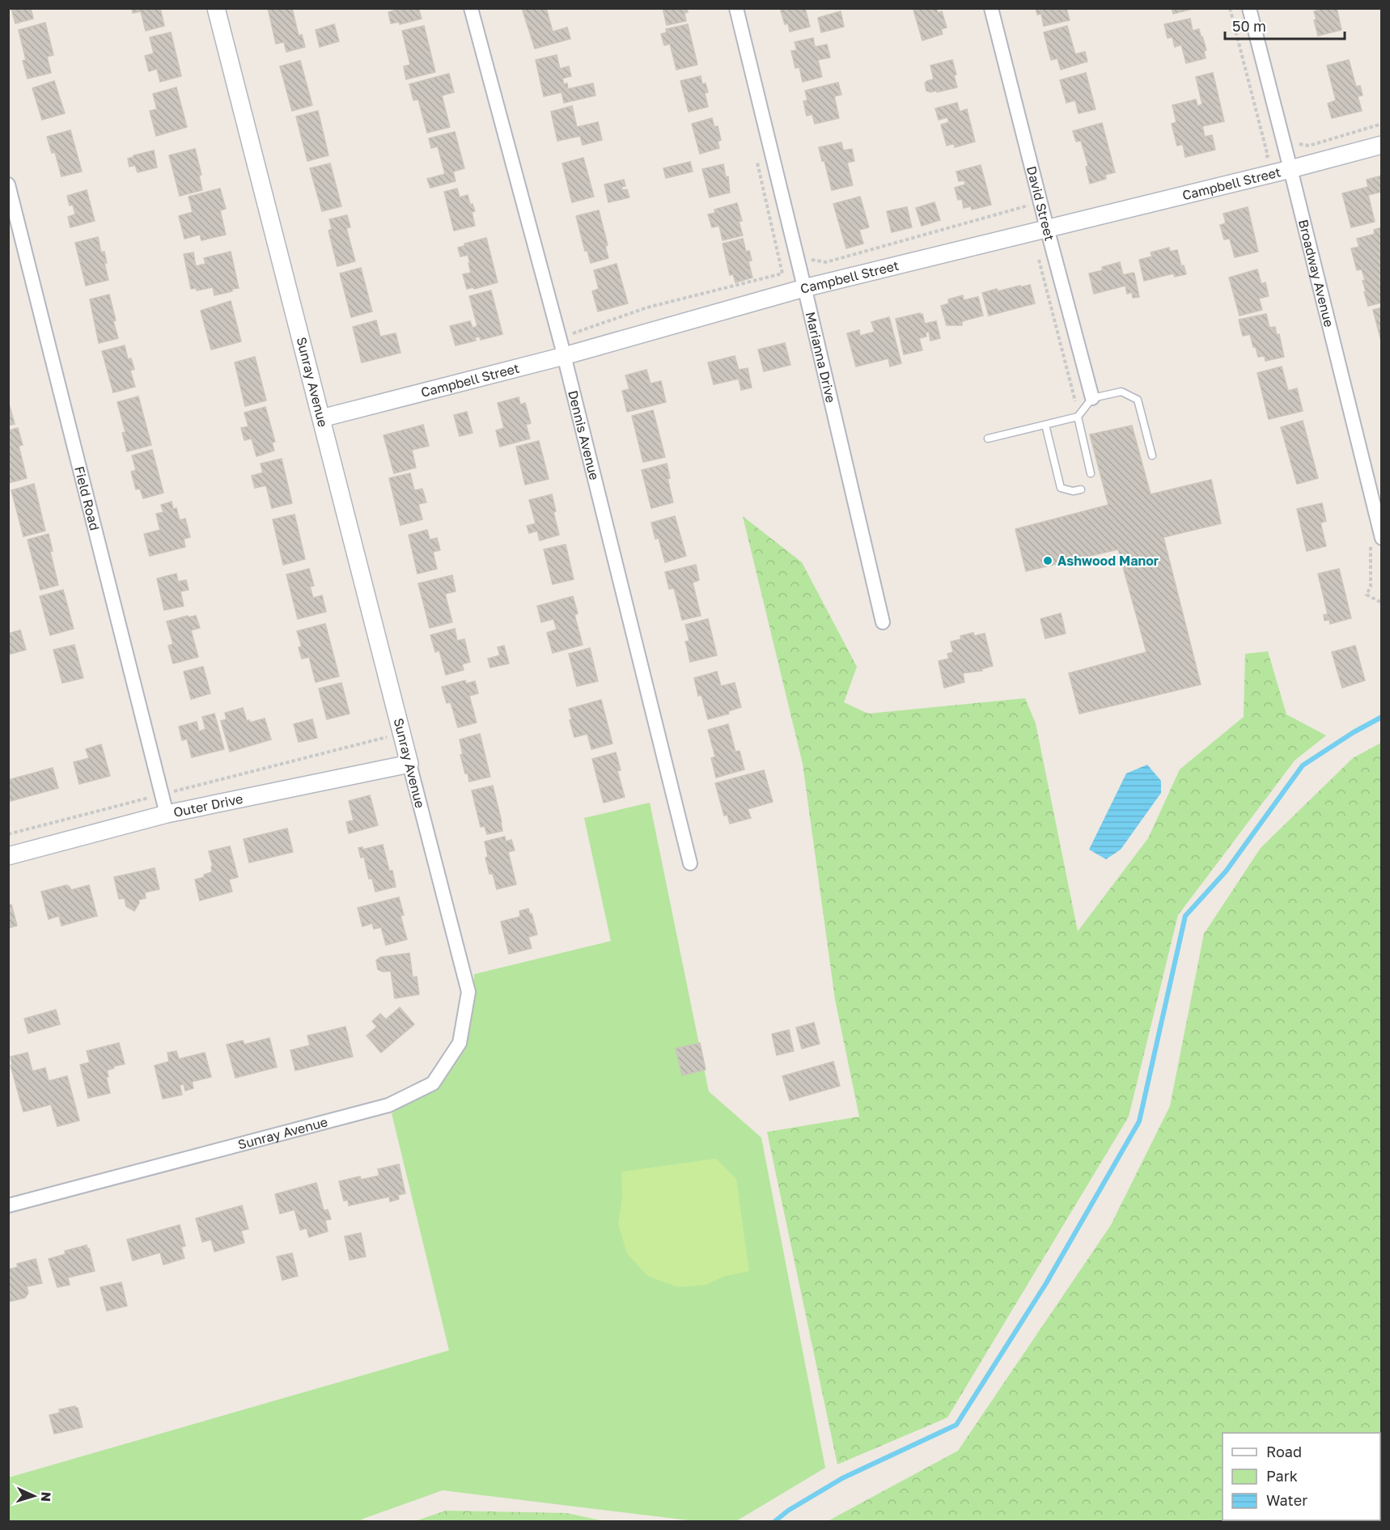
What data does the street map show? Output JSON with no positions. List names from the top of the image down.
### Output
{
  "streets": {
    "street": [
      "Campbell Street",
      "David Street",
      "Broadway Avenue",
      "Marianna Drive",
      "Sunray Avenue",
      "Dennis Avenue",
      "Field Road",
      "Outer Drive"
    ]
  },
  "crossings": [
    ["Campbell Street", "David Street"],
    ["Campbell Street", "Broadway Avenue"],
    ["Campbell Street", "Marianna Drive"],
    ["Campbell Street", "Sunray Avenue"],
    ["Campbell Street", "Dennis Avenue"],
    ["Sunray Avenue", "Outer Drive"],
    ["Field Road", "Outer Drive"]
  ],
  "places": ["Ashwood Manor"],
  "legend": ["Road", "Park", "Water"],
  "scale_bar": "50 m",
  "north": "right"
}
